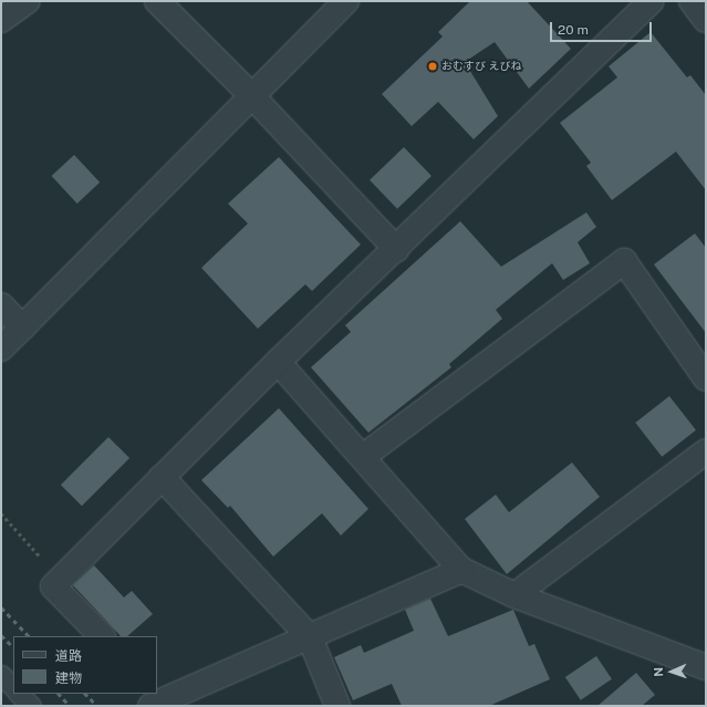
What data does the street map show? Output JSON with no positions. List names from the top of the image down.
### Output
{
  "places": ["おむすび えびね"],
  "legend": ["道路", "建物"],
  "scale_bar": "20 m",
  "north": "left"
}
